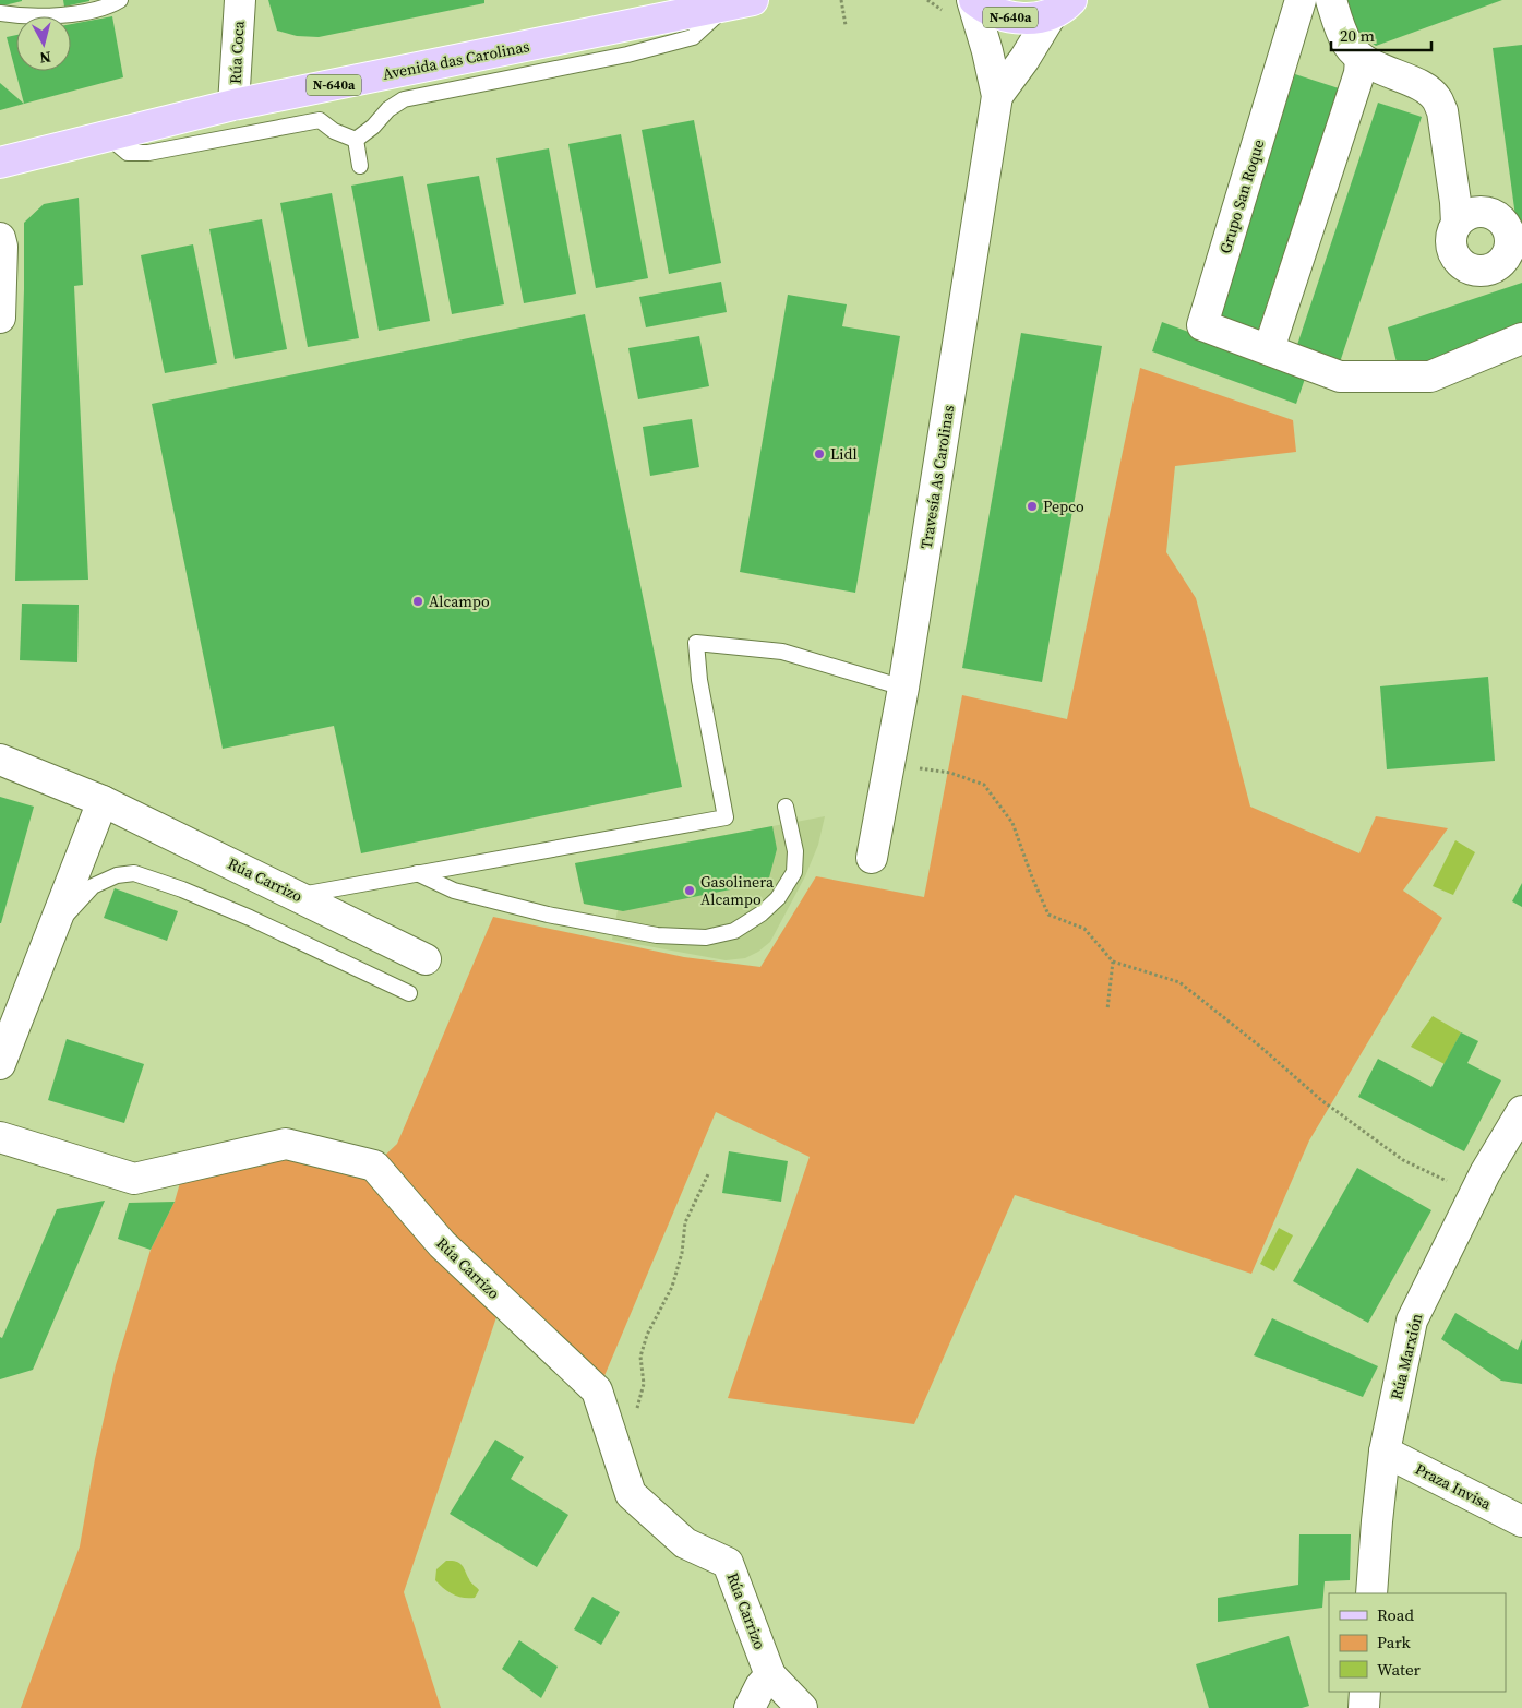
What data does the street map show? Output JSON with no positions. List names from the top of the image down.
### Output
{
  "streets": {
    "main road": ["N-640a", "Avenida das Carolinas"],
    "street": [
      "Rúa Coca",
      "Grupo San Roque",
      "Travesía As Carolinas",
      "Rúa Carrizo",
      "Rúa Marxión",
      "Praza Invisa"
    ]
  },
  "crossings": [
    ["Rúa Coca", "Avenida das Carolinas"],
    ["Rúa Marxión", "Praza Invisa"]
  ],
  "places": [
    "Lidl",
    "Pepco",
    "Alcampo",
    "Gasolinera Alcampo"
  ],
  "legend": ["Road", "Park", "Water"],
  "scale_bar": "20 m",
  "north": "bottom"
}
